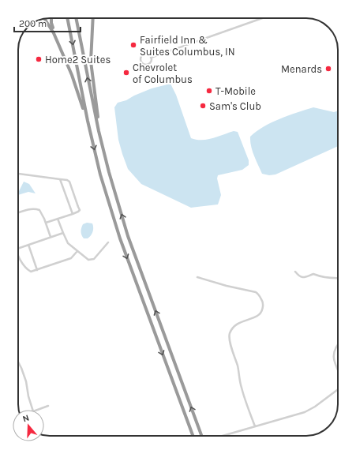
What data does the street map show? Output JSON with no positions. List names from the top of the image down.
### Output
{
  "places": [
    "Fairfield Inn & Suites Columbus, IN",
    "Home2 Suites",
    "Menards",
    "Chevrolet of Columbus",
    "T-Mobile",
    "Sam's Club"
  ],
  "scale_bar": "200 m",
  "north": "top"
}
